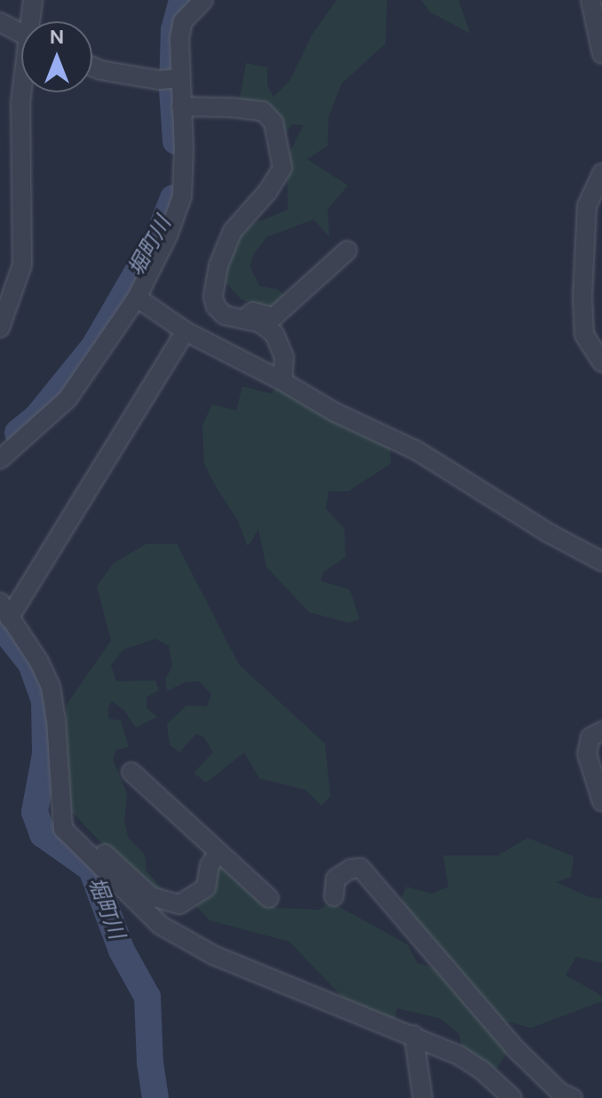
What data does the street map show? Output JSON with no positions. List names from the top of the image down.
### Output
{
  "water": ["堀町川"],
  "north": "top"
}
